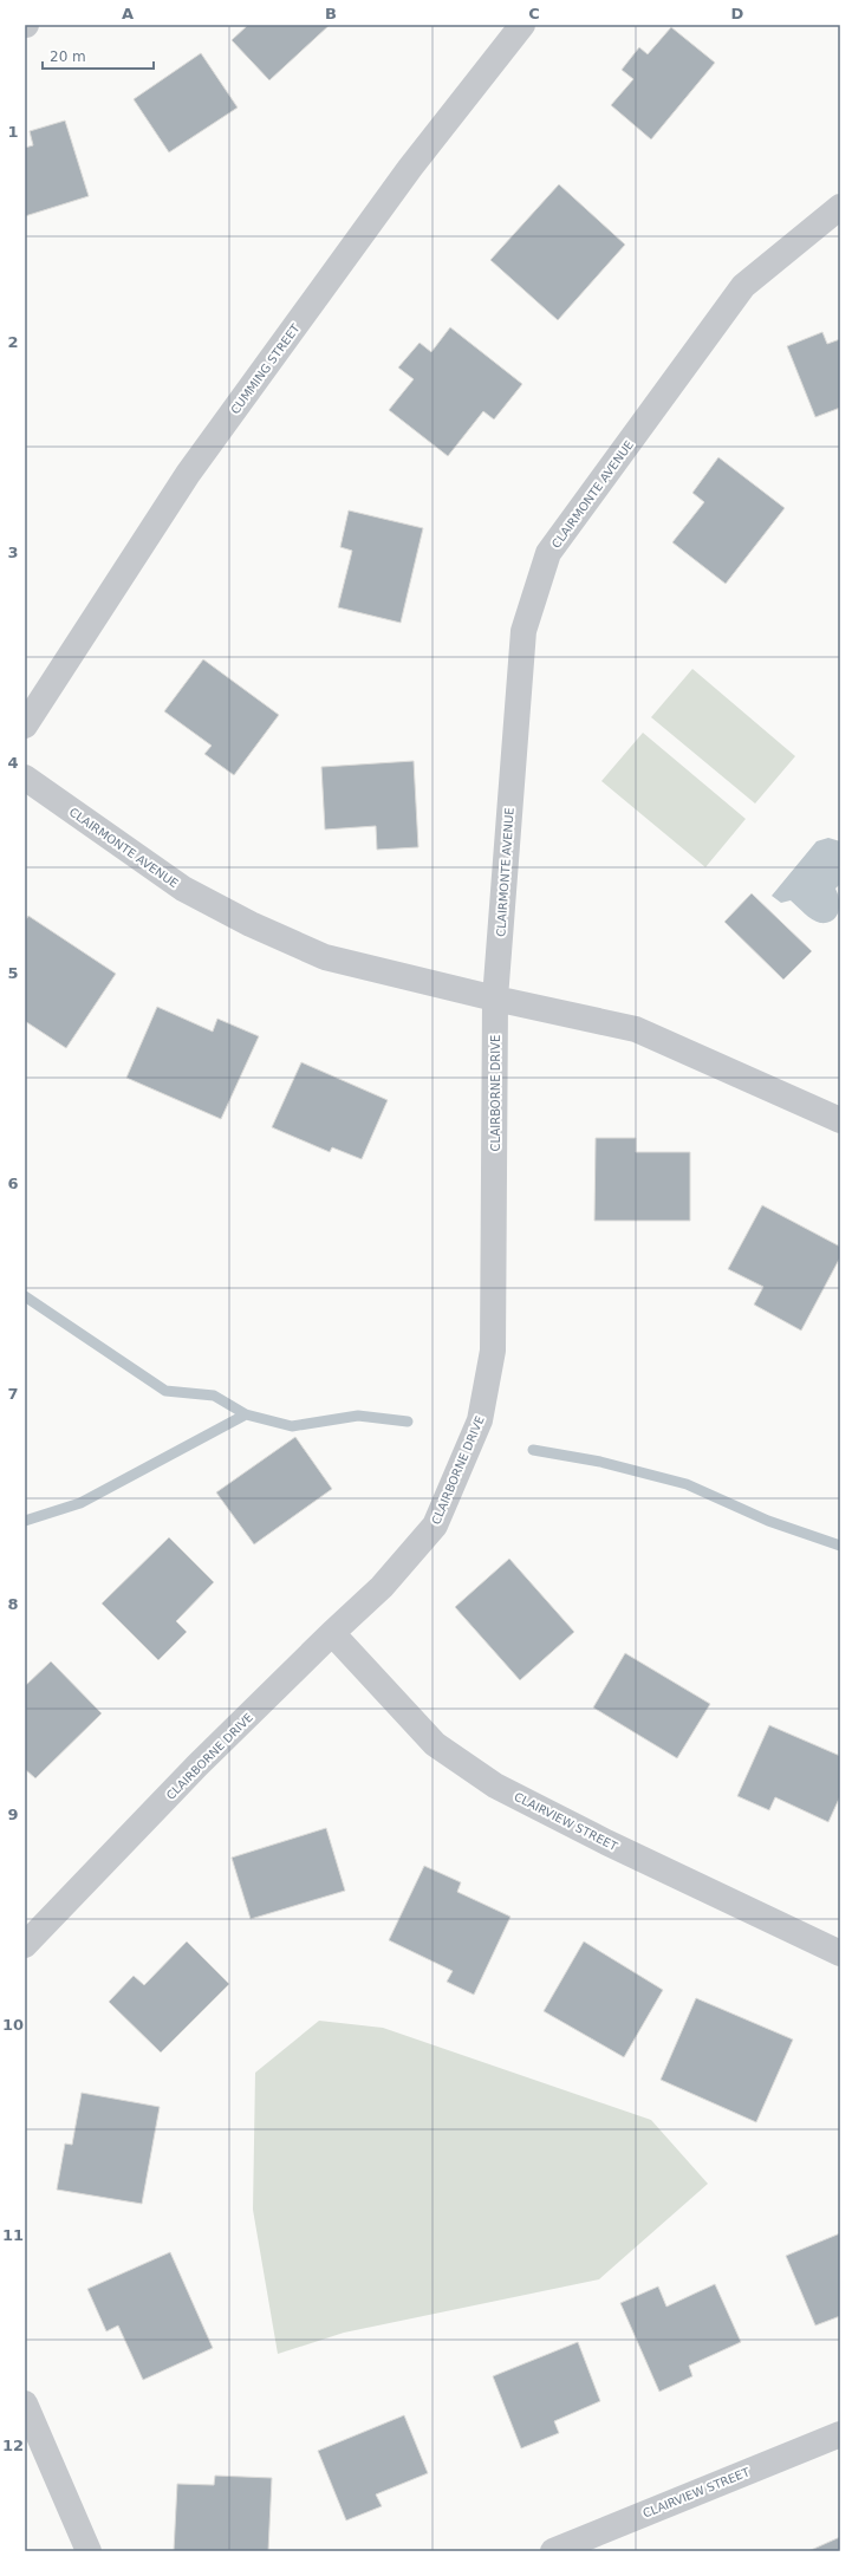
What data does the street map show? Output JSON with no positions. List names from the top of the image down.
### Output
{
  "streets": {
    "street": [
      "CUMMING STREET",
      "CLAIRMONTE AVENUE",
      "CLAIRBORNE DRIVE",
      "CLAIRVIEW STREET"
    ]
  },
  "crossings": [
    ["CLAIRMONTE AVENUE", "CLAIRBORNE DRIVE"],
    ["CLAIRBORNE DRIVE", "CLAIRVIEW STREET"]
  ],
  "scale_bar": "20 m",
  "grid": {
    "columns": [
      "A",
      "B",
      "C",
      "D"
    ],
    "rows": [
      "1",
      "2",
      "3",
      "4",
      "5",
      "6",
      "7",
      "8",
      "9",
      "10",
      "11",
      "12"
    ]
  }
}
